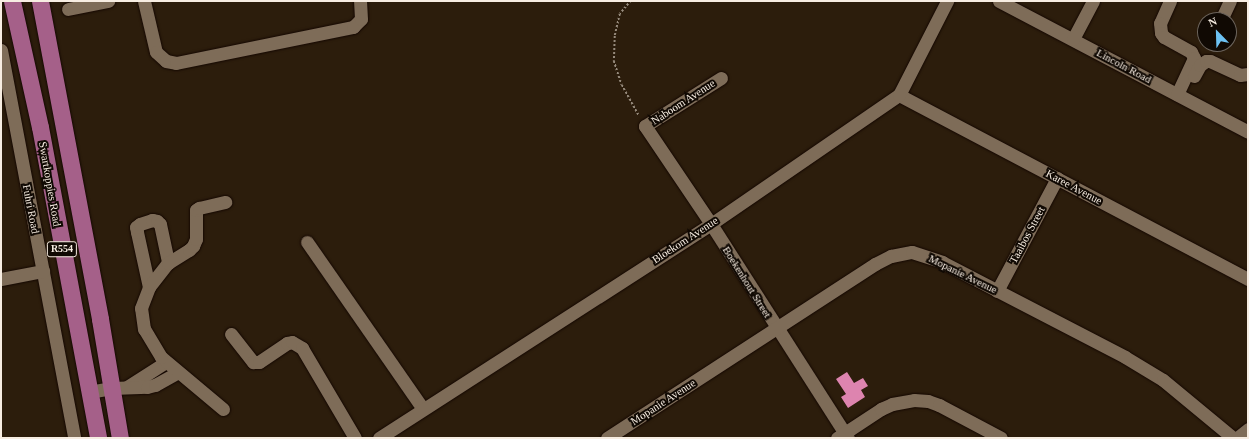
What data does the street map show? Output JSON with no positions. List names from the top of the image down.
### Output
{
  "streets": {
    "main road": ["Swartkoppies Road", "R554"],
    "street": [
      "Lincoln Road",
      "Naboom Avenue",
      "Karee Avenue",
      "Fuhri Road",
      "Taaibos Street",
      "Bloekom Avenue",
      "Mopanie Avenue",
      "Boekenhout Street"
    ]
  },
  "crossings": [
    ["Naboom Avenue", "Boekenhout Street"],
    ["Karee Avenue", "Taaibos Street"],
    ["Karee Avenue", "Bloekom Avenue"],
    ["Taaibos Street", "Mopanie Avenue"],
    ["Bloekom Avenue", "Boekenhout Street"],
    ["Mopanie Avenue", "Boekenhout Street"]
  ],
  "north": "top left"
}
